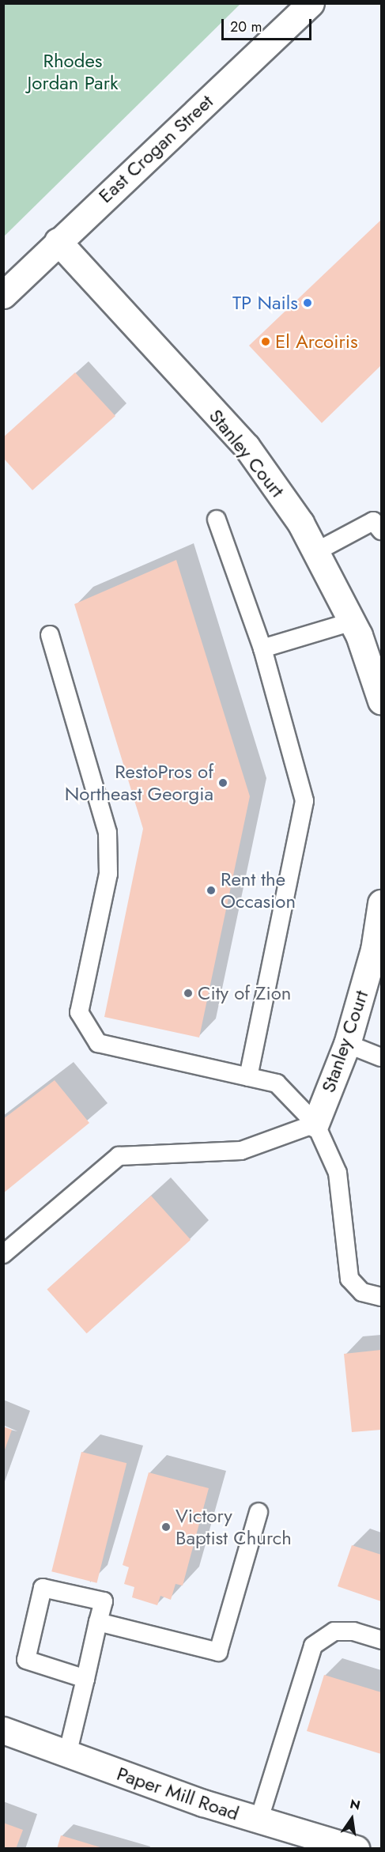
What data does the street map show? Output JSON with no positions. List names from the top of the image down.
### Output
{
  "streets": {
    "street": ["East Crogan Street", "Stanley Court", "Paper Mill Road"]
  },
  "crossings": [
    ["East Crogan Street", "Stanley Court"]
  ],
  "parks": ["Rhodes Jordan Park"],
  "places": [
    "TP Nails",
    "El Arcoiris",
    "RestoPros of Northeast Georgia",
    "Rent the Occasion",
    "City of Zion",
    "Victory Baptist Church"
  ],
  "scale_bar": "20 m",
  "north": "top"
}
